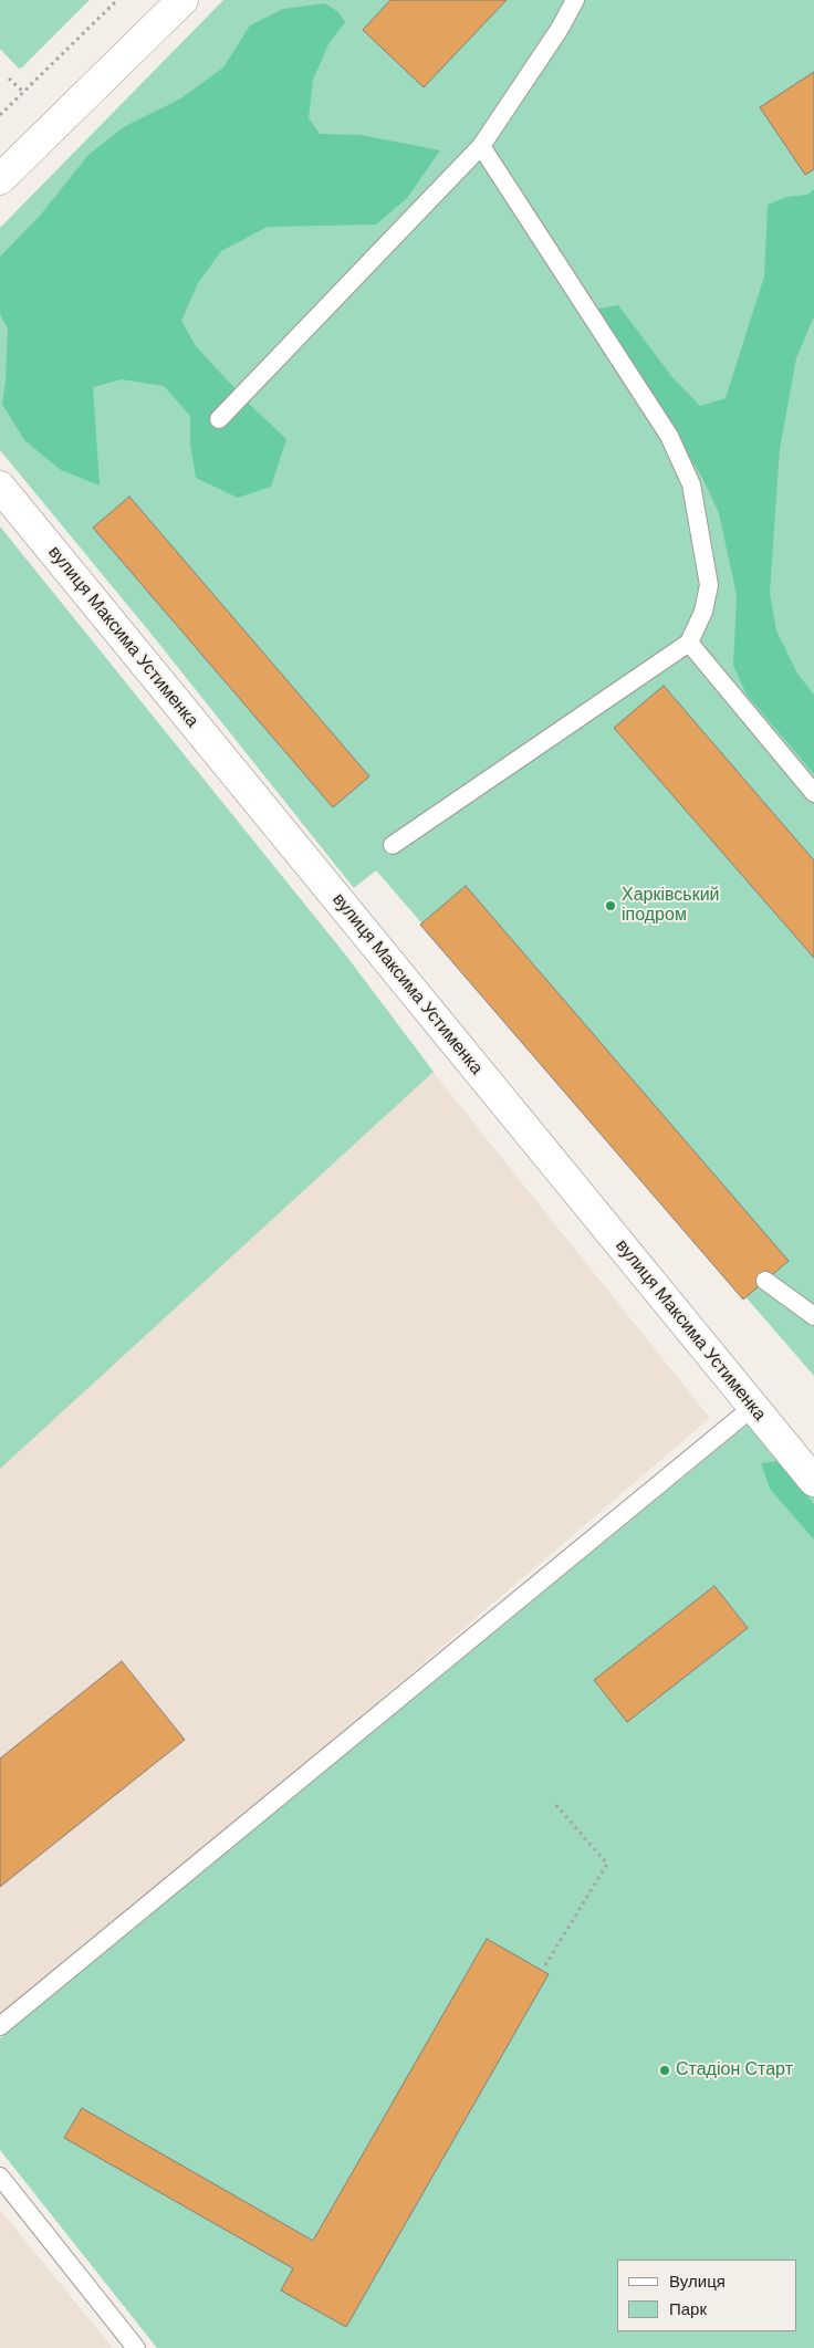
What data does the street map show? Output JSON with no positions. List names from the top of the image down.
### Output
{
  "streets": {
    "street": ["вулиця Максима Устименка"]
  },
  "places": ["Харківський іподром", "Стадіон Старт"],
  "legend": ["Вулиця", "Парк"]
}
